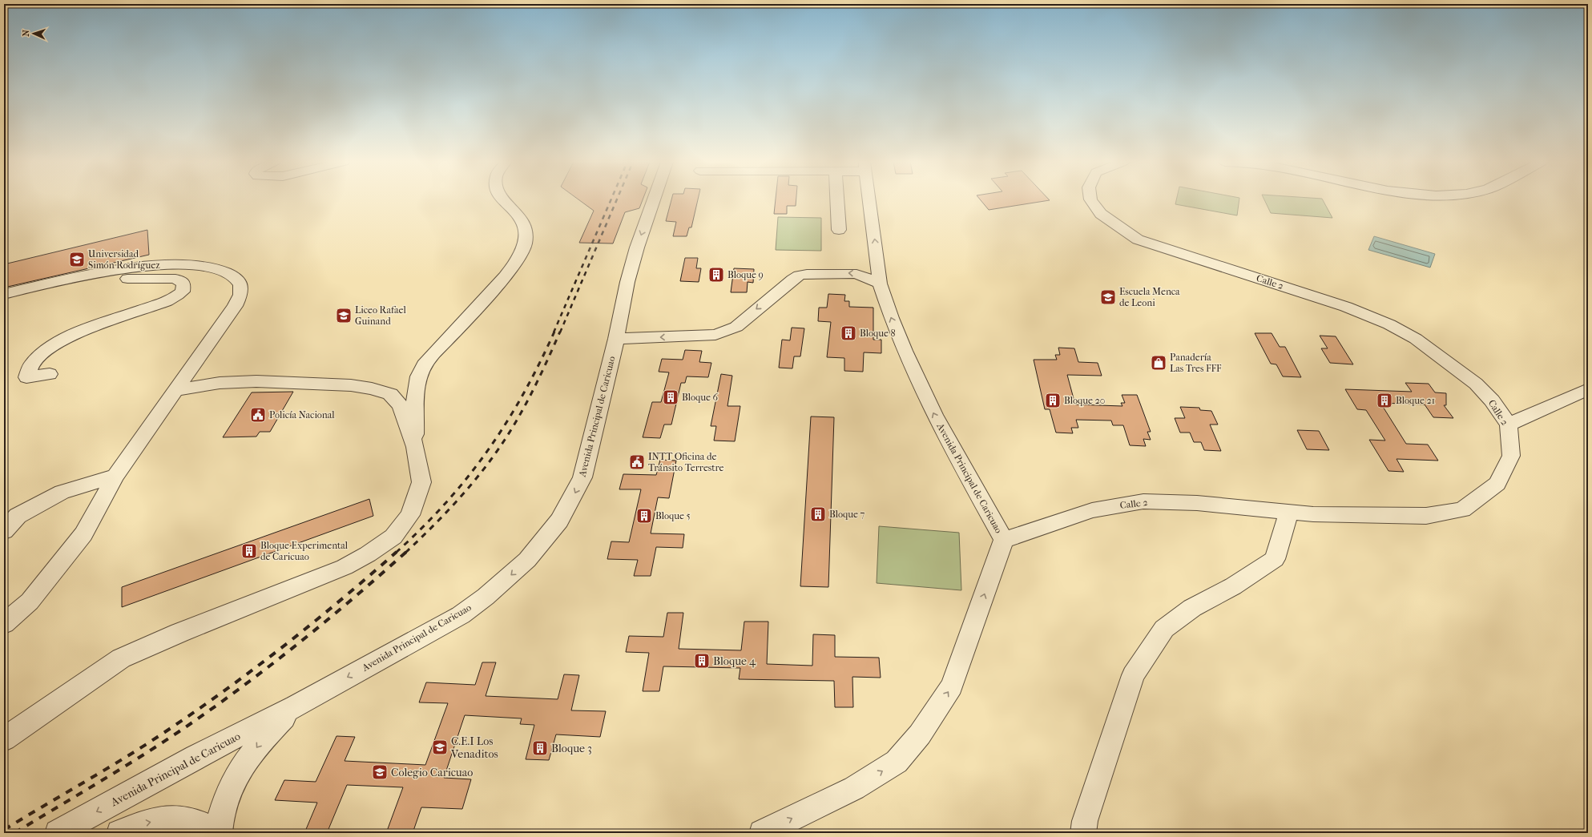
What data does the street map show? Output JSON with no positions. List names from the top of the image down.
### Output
{
  "streets": {
    "street": ["Calle 2", "Avenida Principal de Caricuao"]
  },
  "crossings": [
    ["Calle 2", "Avenida Principal de Caricuao"]
  ],
  "places": {
    "school or university": [
      "Universidad Simón Rodríguez",
      "Escuela Menca de Leoni",
      "Liceo Rafael Guinand",
      "C.E.I Los Venaditos",
      "Colegio Caricuao"
    ],
    "building": [
      "Bloque 9",
      "Bloque 8",
      "Bloque 6",
      "Bloque 20",
      "Bloque 21",
      "Bloque 7",
      "Bloque 5",
      "Bloque Experimental de Caricuao",
      "Bloque 4",
      "Bloque 3"
    ],
    "shop": ["Panadería Las Tres FFF"],
    "public building": ["Policía Nacional", "INTT Oficina de Tránsito Terrestre"]
  },
  "north": "left"
}
